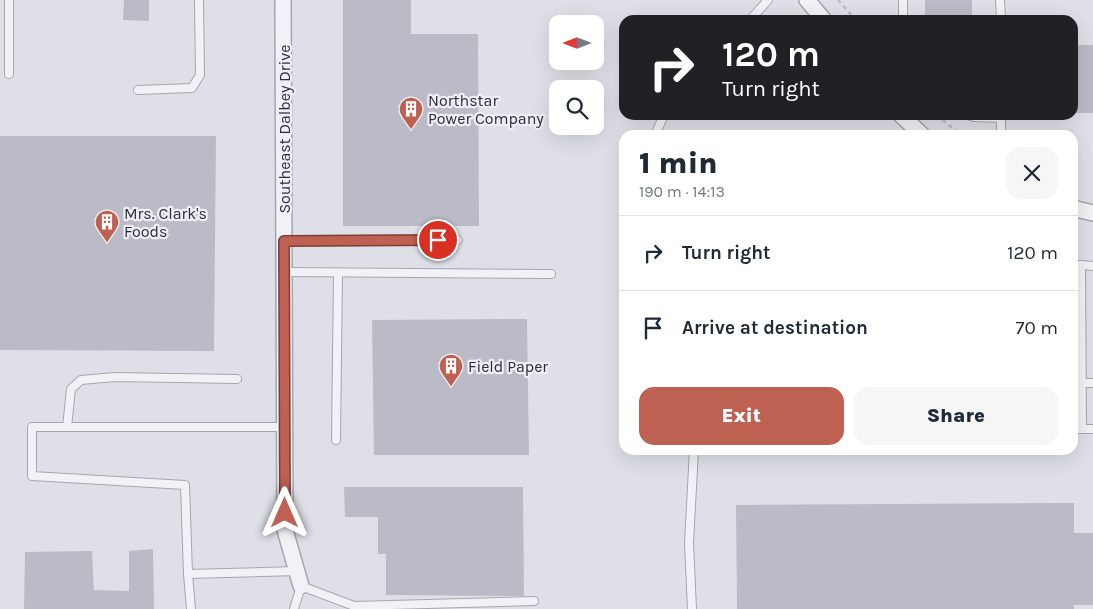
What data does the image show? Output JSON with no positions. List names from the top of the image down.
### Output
{
  "streets": {
    "street": ["Southeast Dalbey Drive"]
  },
  "places": {
    "building": ["Northstar Power Company", "Mrs. Clark's Foods", "Field Paper"]
  },
  "north": "left",
  "page": {
    "turn": ["120 m", "Turn right"],
    "heading": ["1 min", "190 m · 14:13"],
    "list": [
      {
        "name": "Turn right",
        "value": "120 m"
      },
      {
        "name": "Arrive at destination",
        "value": "70 m"
      }
    ],
    "buttons": ["Exit", "Share"]
  }
}
